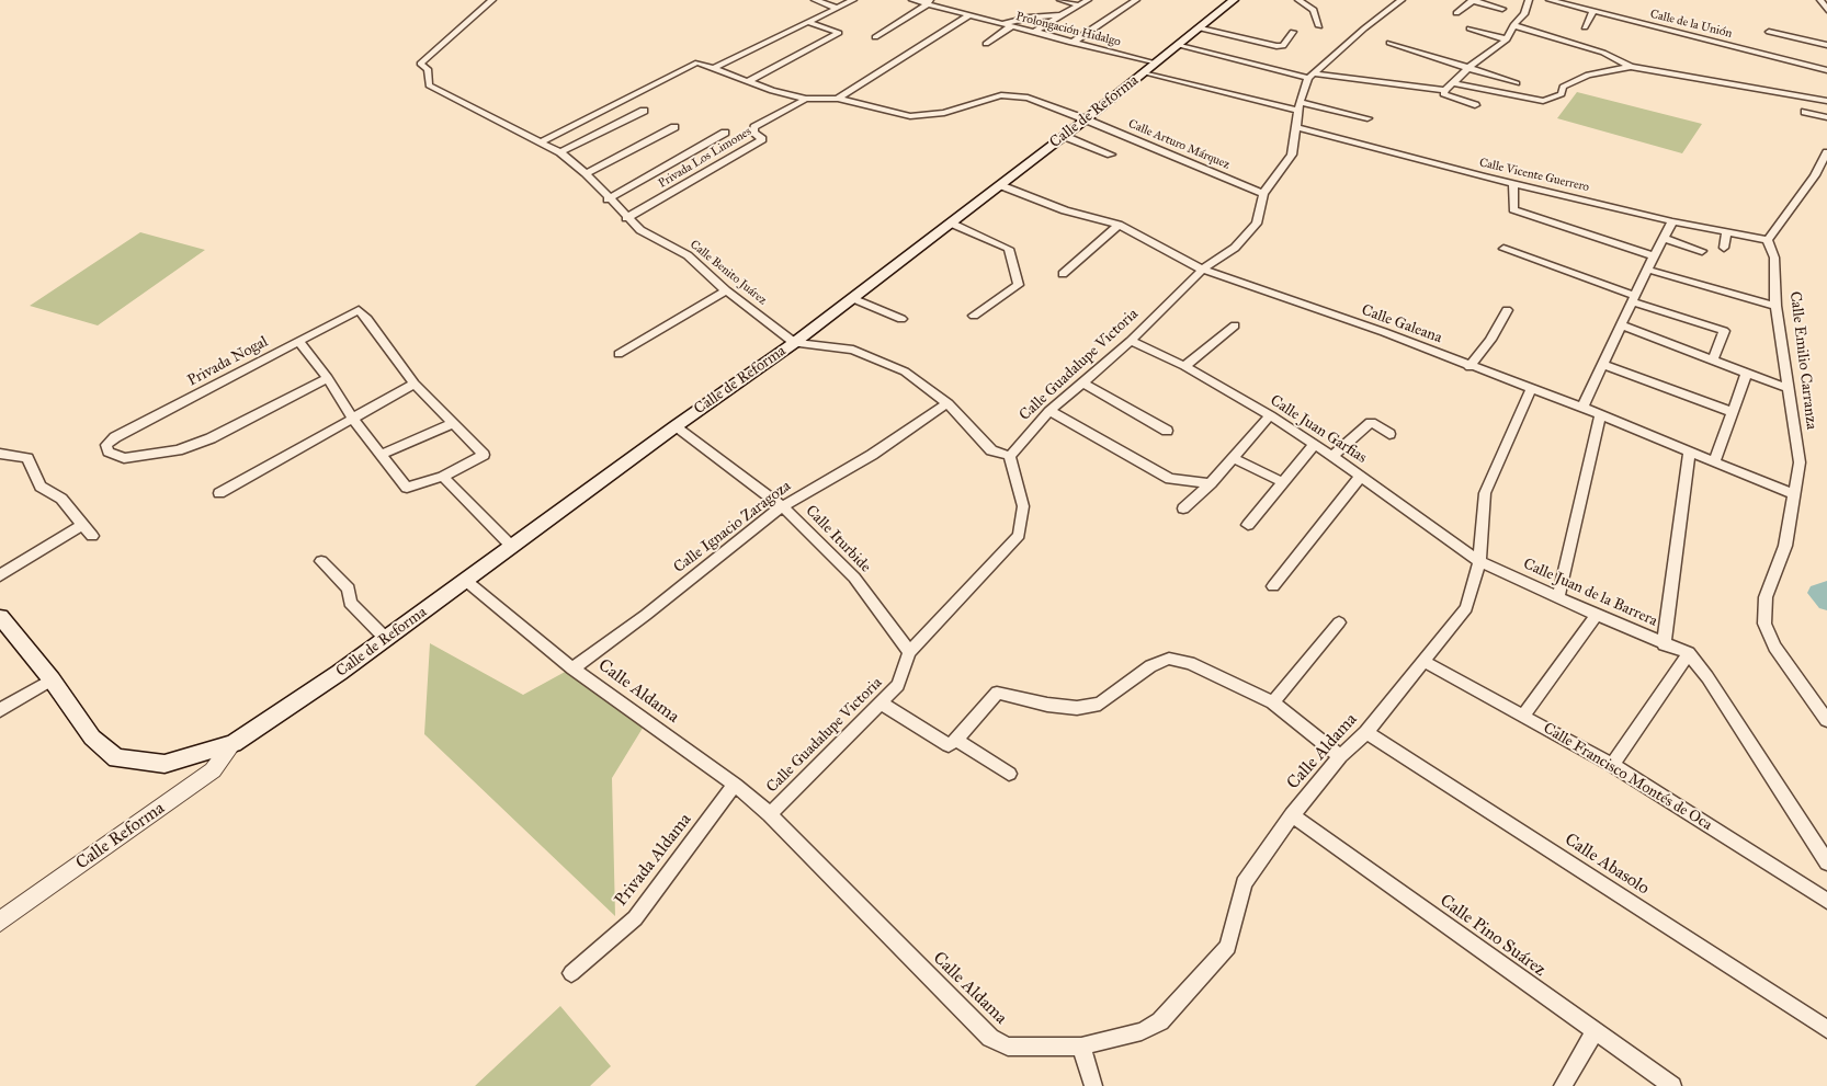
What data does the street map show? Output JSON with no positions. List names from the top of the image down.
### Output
{
  "streets": {
    "main road": ["Calle de Reforma"],
    "street": [
      "Calle de la Unión",
      "Prolongación Hidalgo",
      "Calle Arturo Márquez",
      "Privada Los Limones",
      "Calle Vicente Guerrero",
      "Calle Benito Juárez",
      "Calle Galeana",
      "Calle Emilio Carranza",
      "Privada Nogal",
      "Calle Guadalupe Victoria",
      "Calle Juan Garfias",
      "Calle Ignacio Zaragoza",
      "Calle Iturbide",
      "Calle Juan de la Barrera",
      "Calle Aldama",
      "Calle Francisco Montés de Oca",
      "Calle Reforma",
      "Privada Aldama",
      "Calle Abasolo",
      "Calle Pino Suárez"
    ]
  },
  "crossings": [
    ["Prolongación Hidalgo", "Calle de Reforma"],
    ["Calle de Reforma", "Calle Arturo Márquez"],
    ["Calle de Reforma", "Calle Benito Juárez"],
    ["Calle de Reforma", "Calle Galeana"],
    ["Calle de Reforma", "Calle Iturbide"],
    ["Calle de Reforma", "Calle Aldama"],
    ["Calle de Reforma", "Calle Reforma"],
    ["Calle Arturo Márquez", "Privada Los Limones"],
    ["Calle Arturo Márquez", "Calle Benito Juárez"],
    ["Calle Arturo Márquez", "Calle Guadalupe Victoria"],
    ["Privada Los Limones", "Calle Benito Juárez"],
    ["Calle Vicente Guerrero", "Calle Emilio Carranza"],
    ["Calle Vicente Guerrero", "Calle Guadalupe Victoria"],
    ["Calle Galeana", "Calle Emilio Carranza"],
    ["Calle Galeana", "Calle Guadalupe Victoria"],
    ["Calle Galeana", "Calle Aldama"],
    ["Calle Guadalupe Victoria", "Calle Juan Garfias"],
    ["Calle Guadalupe Victoria", "Calle Iturbide"],
    ["Calle Guadalupe Victoria", "Calle Aldama"],
    ["Calle Juan Garfias", "Calle Juan de la Barrera"],
    ["Calle Juan Garfias", "Calle Aldama"],
    ["Calle Ignacio Zaragoza", "Calle Iturbide"],
    ["Calle Ignacio Zaragoza", "Calle Aldama"],
    ["Calle Juan de la Barrera", "Calle Aldama"],
    ["Calle Aldama", "Calle Francisco Montés de Oca"],
    ["Calle Aldama", "Privada Aldama"],
    ["Calle Aldama", "Calle Abasolo"],
    ["Calle Aldama", "Calle Pino Suárez"]
  ]
}
